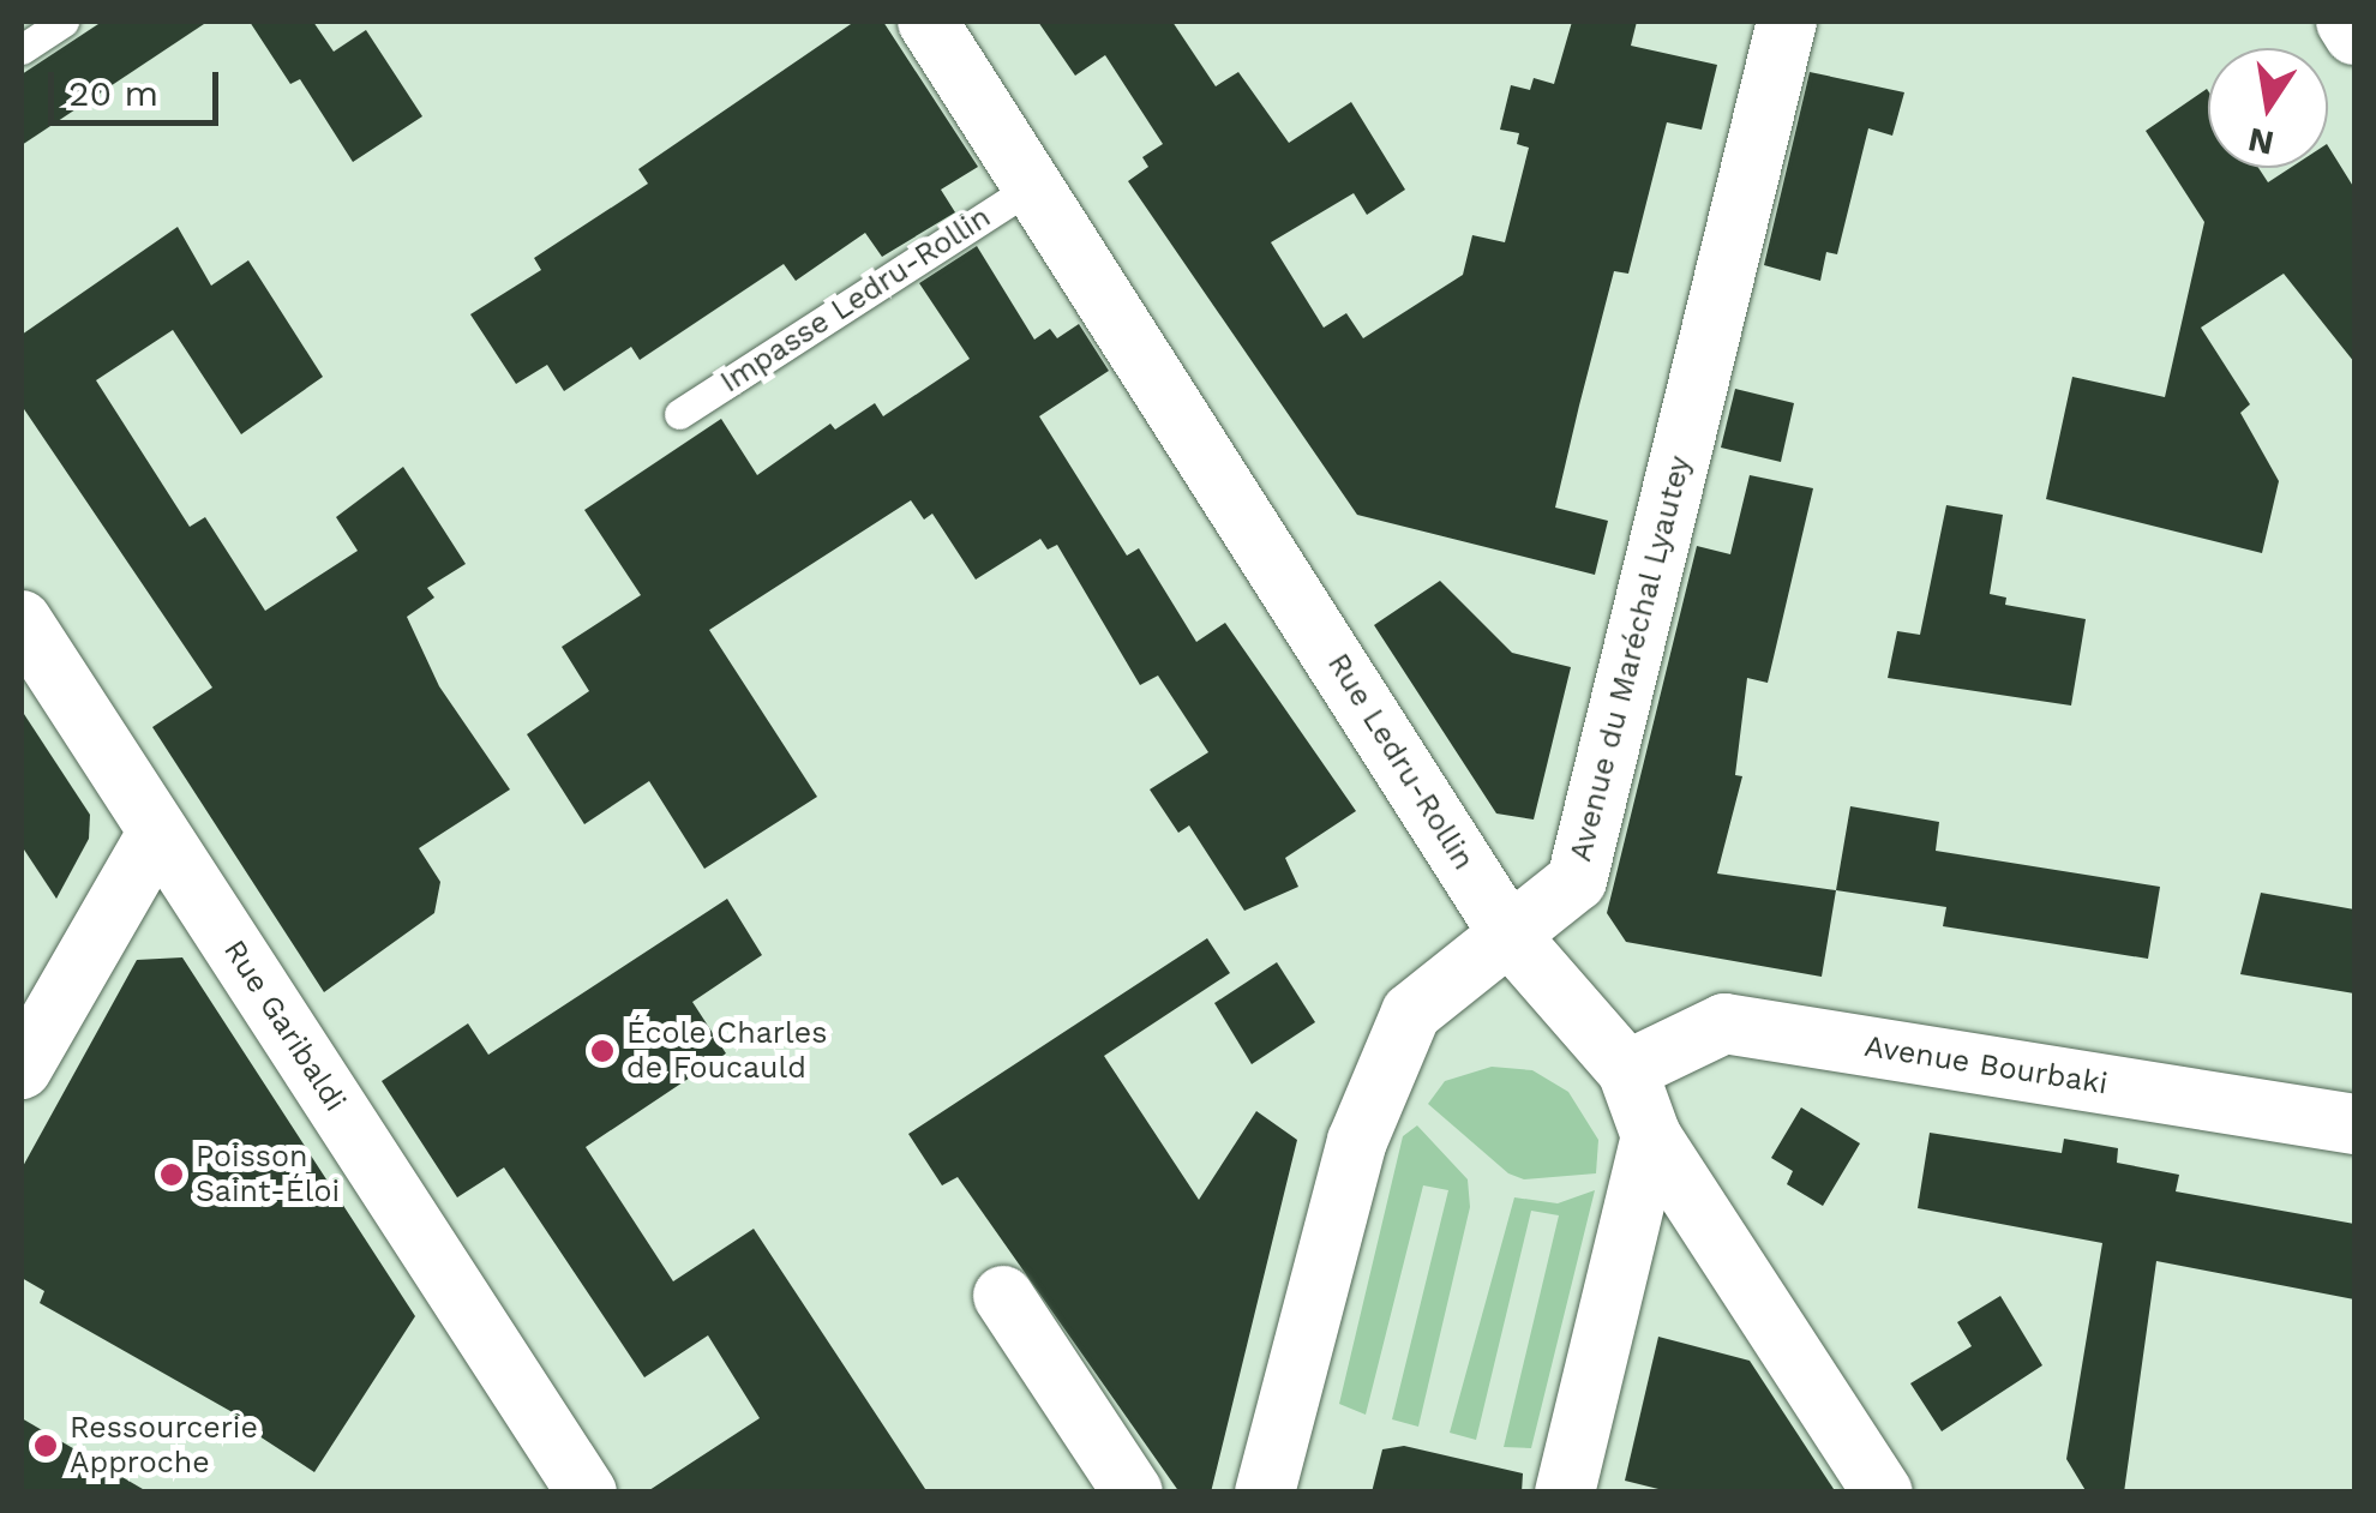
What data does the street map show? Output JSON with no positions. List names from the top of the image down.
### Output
{
  "streets": {
    "street": [
      "Avenue du Maréchal Lyautey",
      "Rue Ledru-Rollin",
      "Rue Garibaldi",
      "Avenue Bourbaki"
    ],
    "lane": ["Impasse Ledru-Rollin"]
  },
  "crossings": [
    ["Impasse Ledru-Rollin", "Rue Ledru-Rollin"],
    ["Avenue du Maréchal Lyautey", "Rue Ledru-Rollin"],
    ["Rue Ledru-Rollin", "Avenue Bourbaki"]
  ],
  "places": ["École Charles de Foucauld", "Poisson Saint-Éloi", "Ressourcerie Approche"],
  "scale_bar": "20 m",
  "north": "bottom"
}
